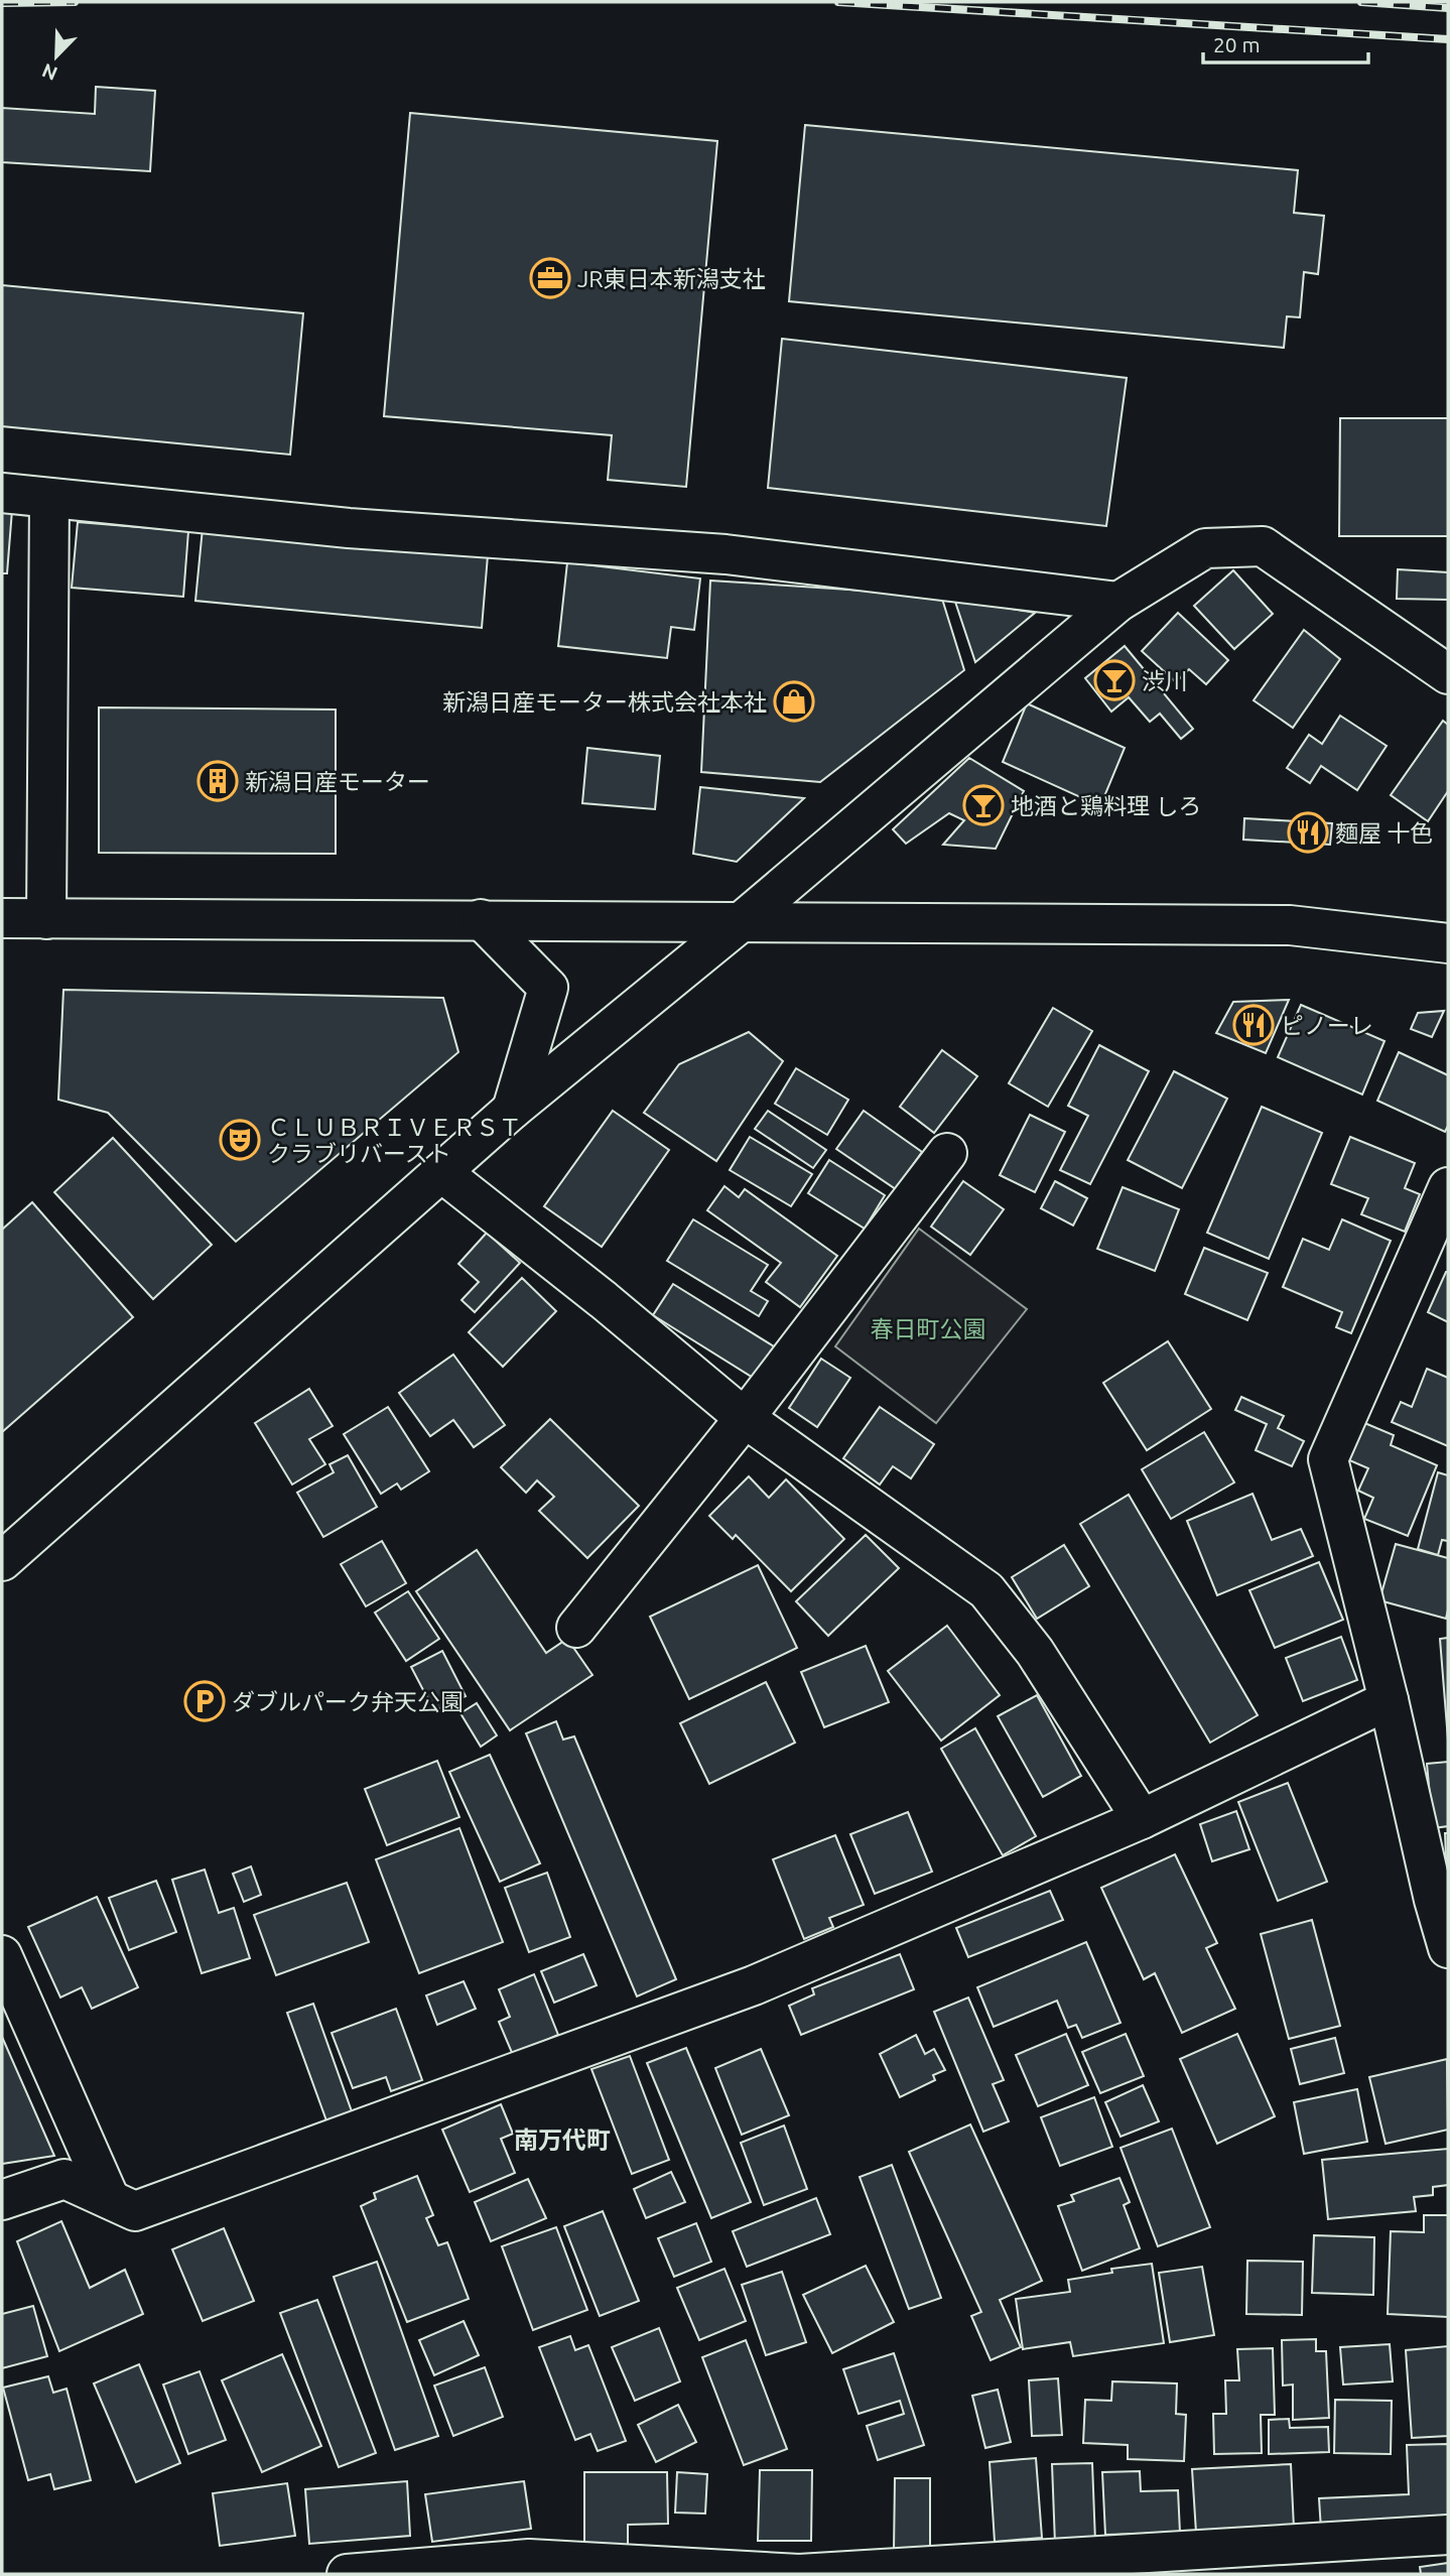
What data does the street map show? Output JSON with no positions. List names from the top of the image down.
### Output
{
  "districts": ["南万代町"],
  "parks": ["春日町公園"],
  "places": {
    "office": ["JR東日本新潟支社"],
    "bar": ["渋川", "地酒と鶏料理 しろ"],
    "shop": ["新潟日産モーター株式会社本社"],
    "building": ["新潟日産モーター"],
    "restaurant": ["麵屋 十色", "ピノーレ"],
    "theatre": ["ＣＬＵＢＲＩＶＥＲＳＴ クラブリバースト"],
    "parking": ["ダブルパーク弁天公園"]
  },
  "scale_bar": "20 m",
  "north": "bottom left"
}
